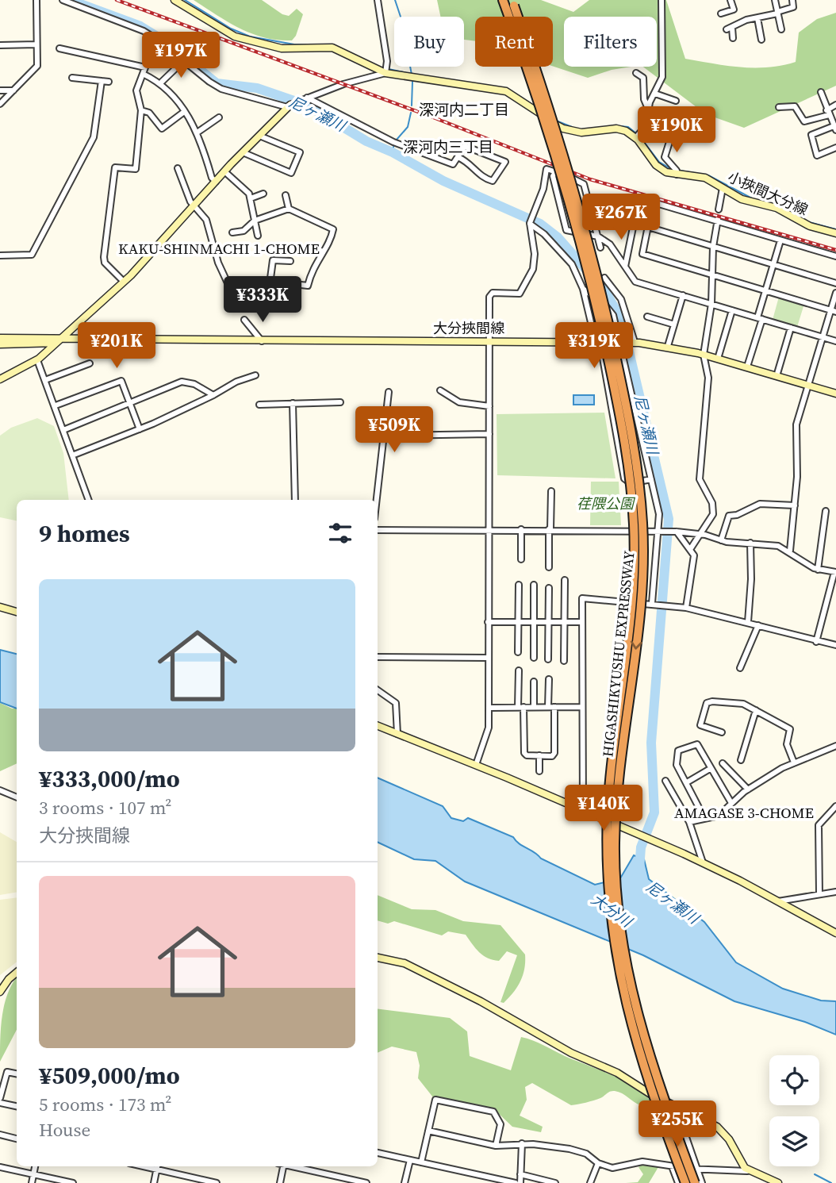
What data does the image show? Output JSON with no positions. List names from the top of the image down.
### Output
{
  "streets": {
    "highway": ["HIGASHIKYUSHU EXPRESSWAY"],
    "main road": ["小挾間大分線", "大分挾間線"]
  },
  "districts": [
    "深河内二丁目",
    "深河内三丁目",
    "KAKU-SHINMACHI 1-CHOME",
    "AMAGASE 3-CHOME"
  ],
  "water": ["尼ヶ瀬川", "大分川"],
  "parks": ["荏隈公園"],
  "page": {
    "chip": ["Buy", "Rent", "Filters"],
    "price": [
      "¥197K",
      "¥190K",
      "¥267K",
      "¥333K",
      "¥201K",
      "¥319K",
      "¥509K",
      "¥140K",
      "¥255K"
    ],
    "heading": "9 homes",
    "list": [
      {
        "name": "¥333,000/mo",
        "note": "3 rooms · 107 m² · 大分挾間線"
      },
      {
        "name": "¥509,000/mo",
        "note": "5 rooms · 173 m² · House"
      }
    ]
  }
}
